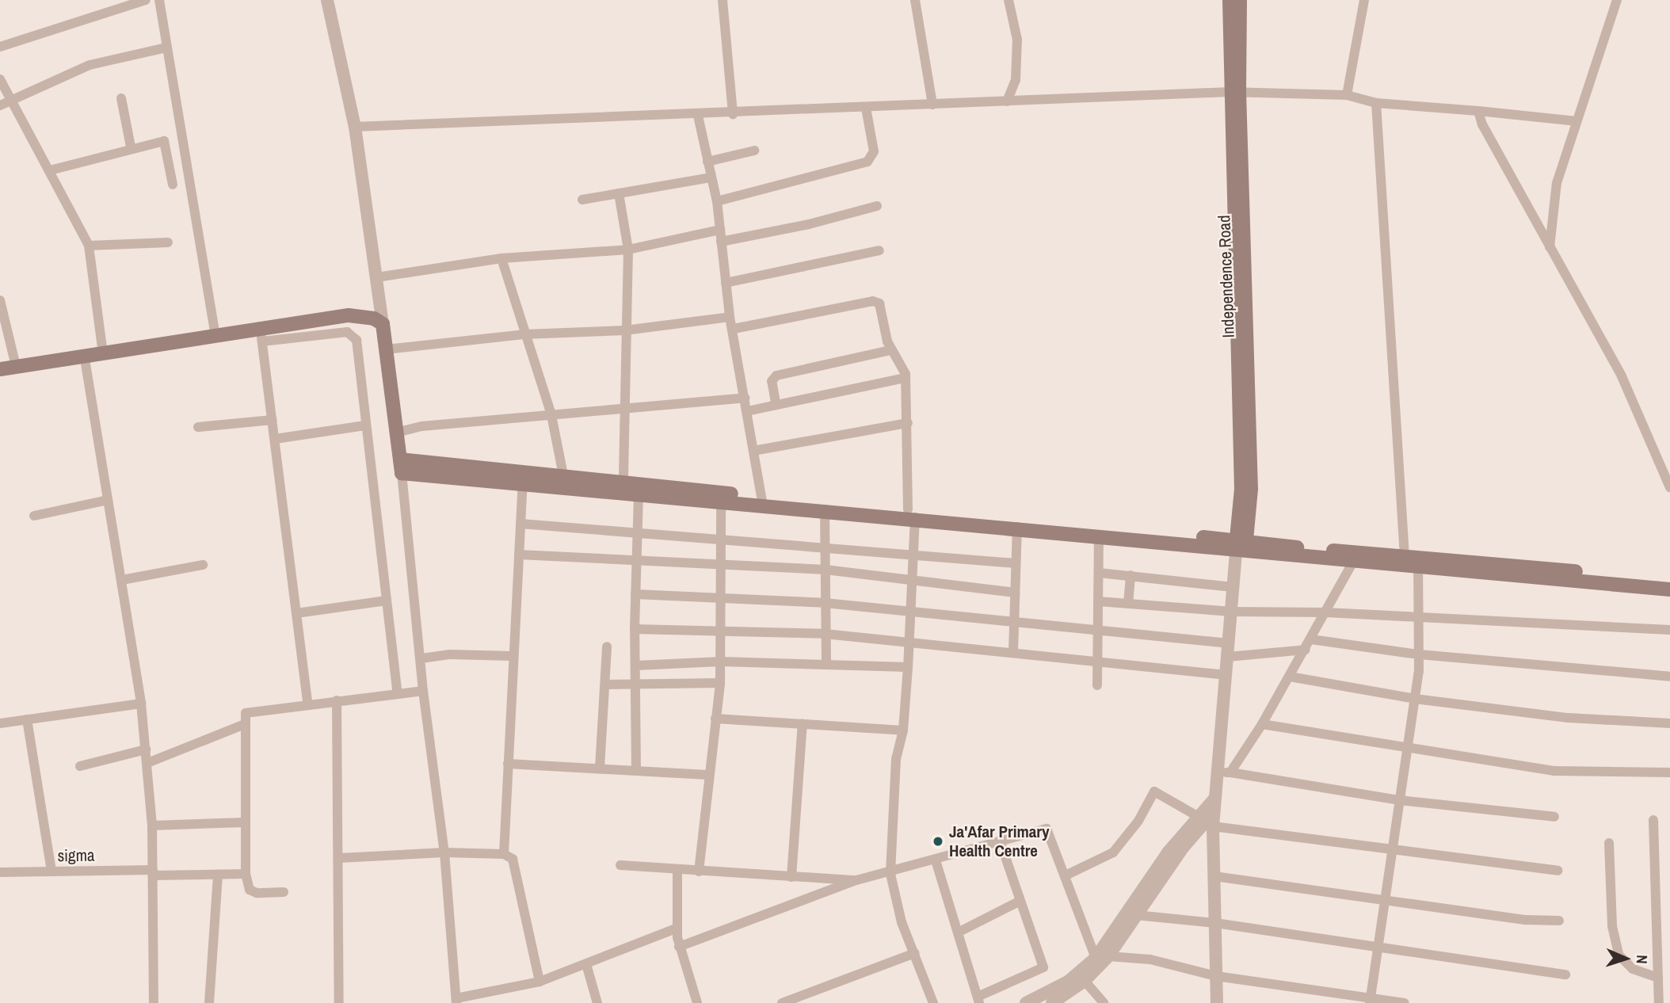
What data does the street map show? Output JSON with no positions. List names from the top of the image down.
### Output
{
  "streets": {
    "main road": ["Independence Road"],
    "street": ["sigma"]
  },
  "places": ["Ja'Afar Primary Health Centre"],
  "north": "right"
}
